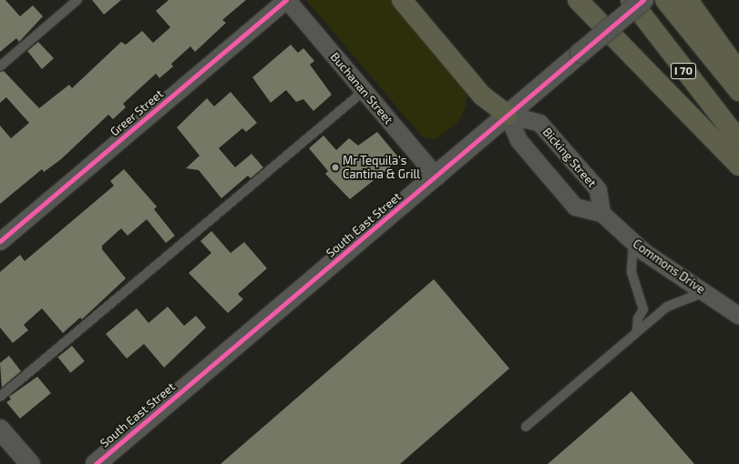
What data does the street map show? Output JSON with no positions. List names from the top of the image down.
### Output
{
  "streets": {
    "highway": ["I 70"],
    "main road": ["South East Street"],
    "street": [
      "Buchanan Street",
      "Greer Street",
      "Bicking Street",
      "Commons Drive"
    ]
  },
  "crossings": [
    ["Buchanan Street", "Greer Street"],
    ["Buchanan Street", "South East Street"],
    ["Bicking Street", "South East Street"],
    ["Bicking Street", "Commons Drive"]
  ],
  "places": ["Mr Tequila's Cantina & Grill"]
}
